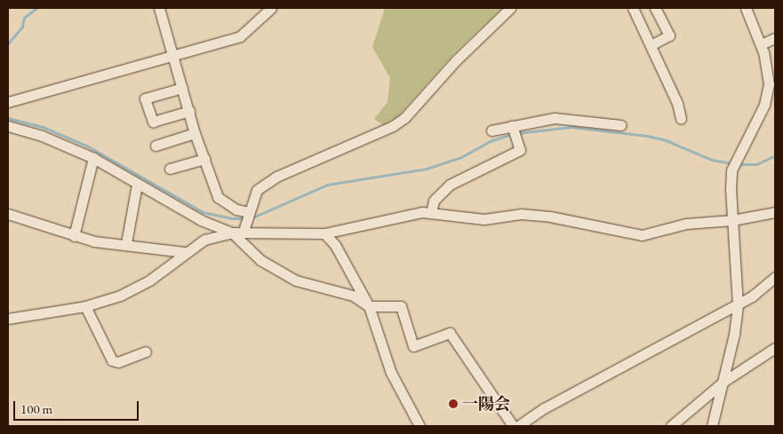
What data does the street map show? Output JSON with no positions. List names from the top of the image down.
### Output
{
  "places": ["一陽会"],
  "scale_bar": "100 m"
}
